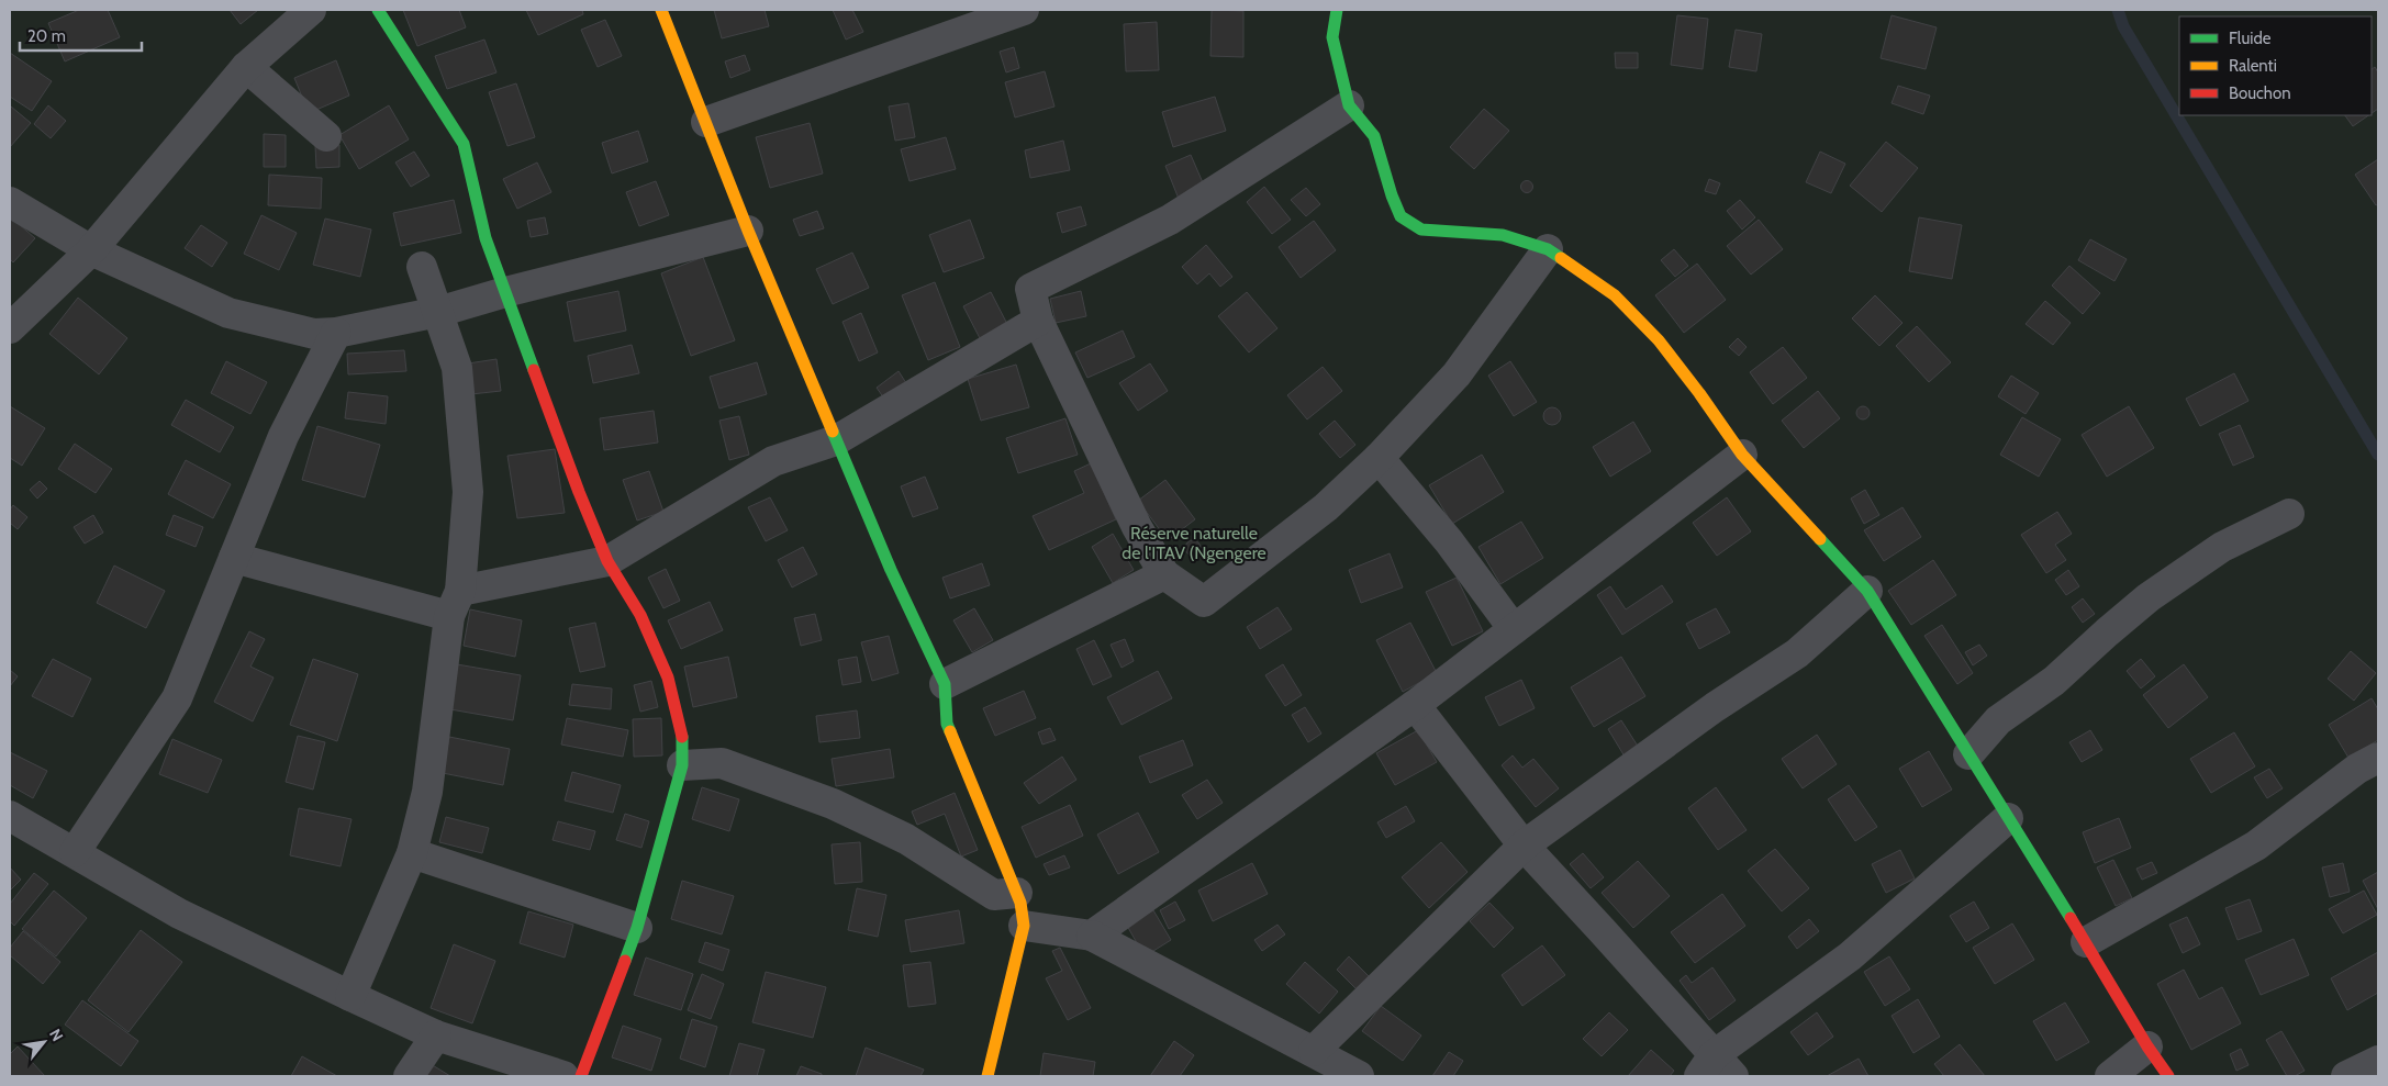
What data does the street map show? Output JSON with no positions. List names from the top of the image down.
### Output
{
  "parks": ["Réserve naturelle de l'ITAV (Ngengere"],
  "legend": ["Fluide", "Ralenti", "Bouchon"],
  "scale_bar": "20 m",
  "north": "top right"
}
